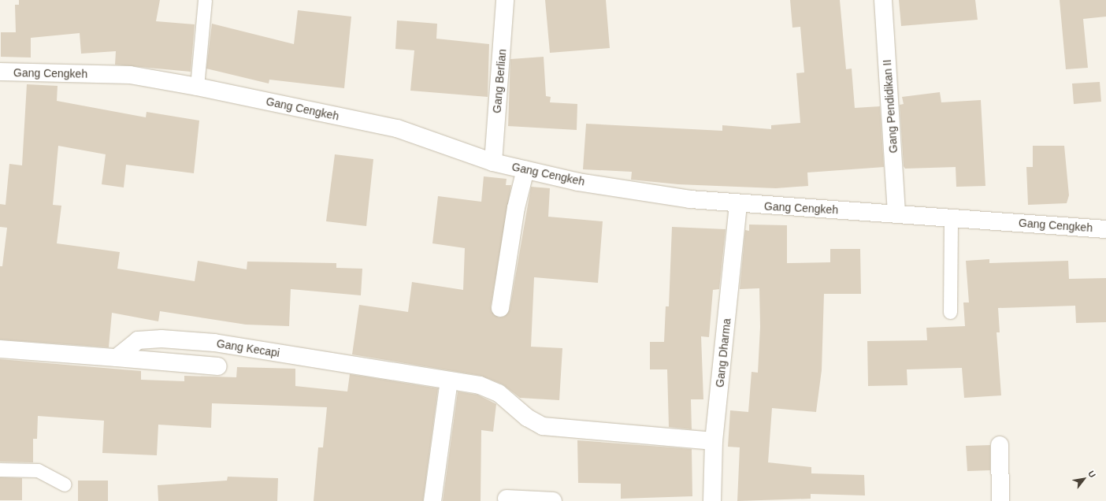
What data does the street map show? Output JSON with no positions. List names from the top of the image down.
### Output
{
  "streets": {
    "street": [
      "Gang Cengkeh",
      "Gang Berlian",
      "Gang Pendidikan II",
      "Gang Kecapi",
      "Gang Dharma"
    ]
  },
  "crossings": [
    ["Gang Cengkeh", "Gang Berlian"],
    ["Gang Cengkeh", "Gang Pendidikan II"],
    ["Gang Cengkeh", "Gang Dharma"],
    ["Gang Kecapi", "Gang Dharma"]
  ],
  "north": "top right"
}
